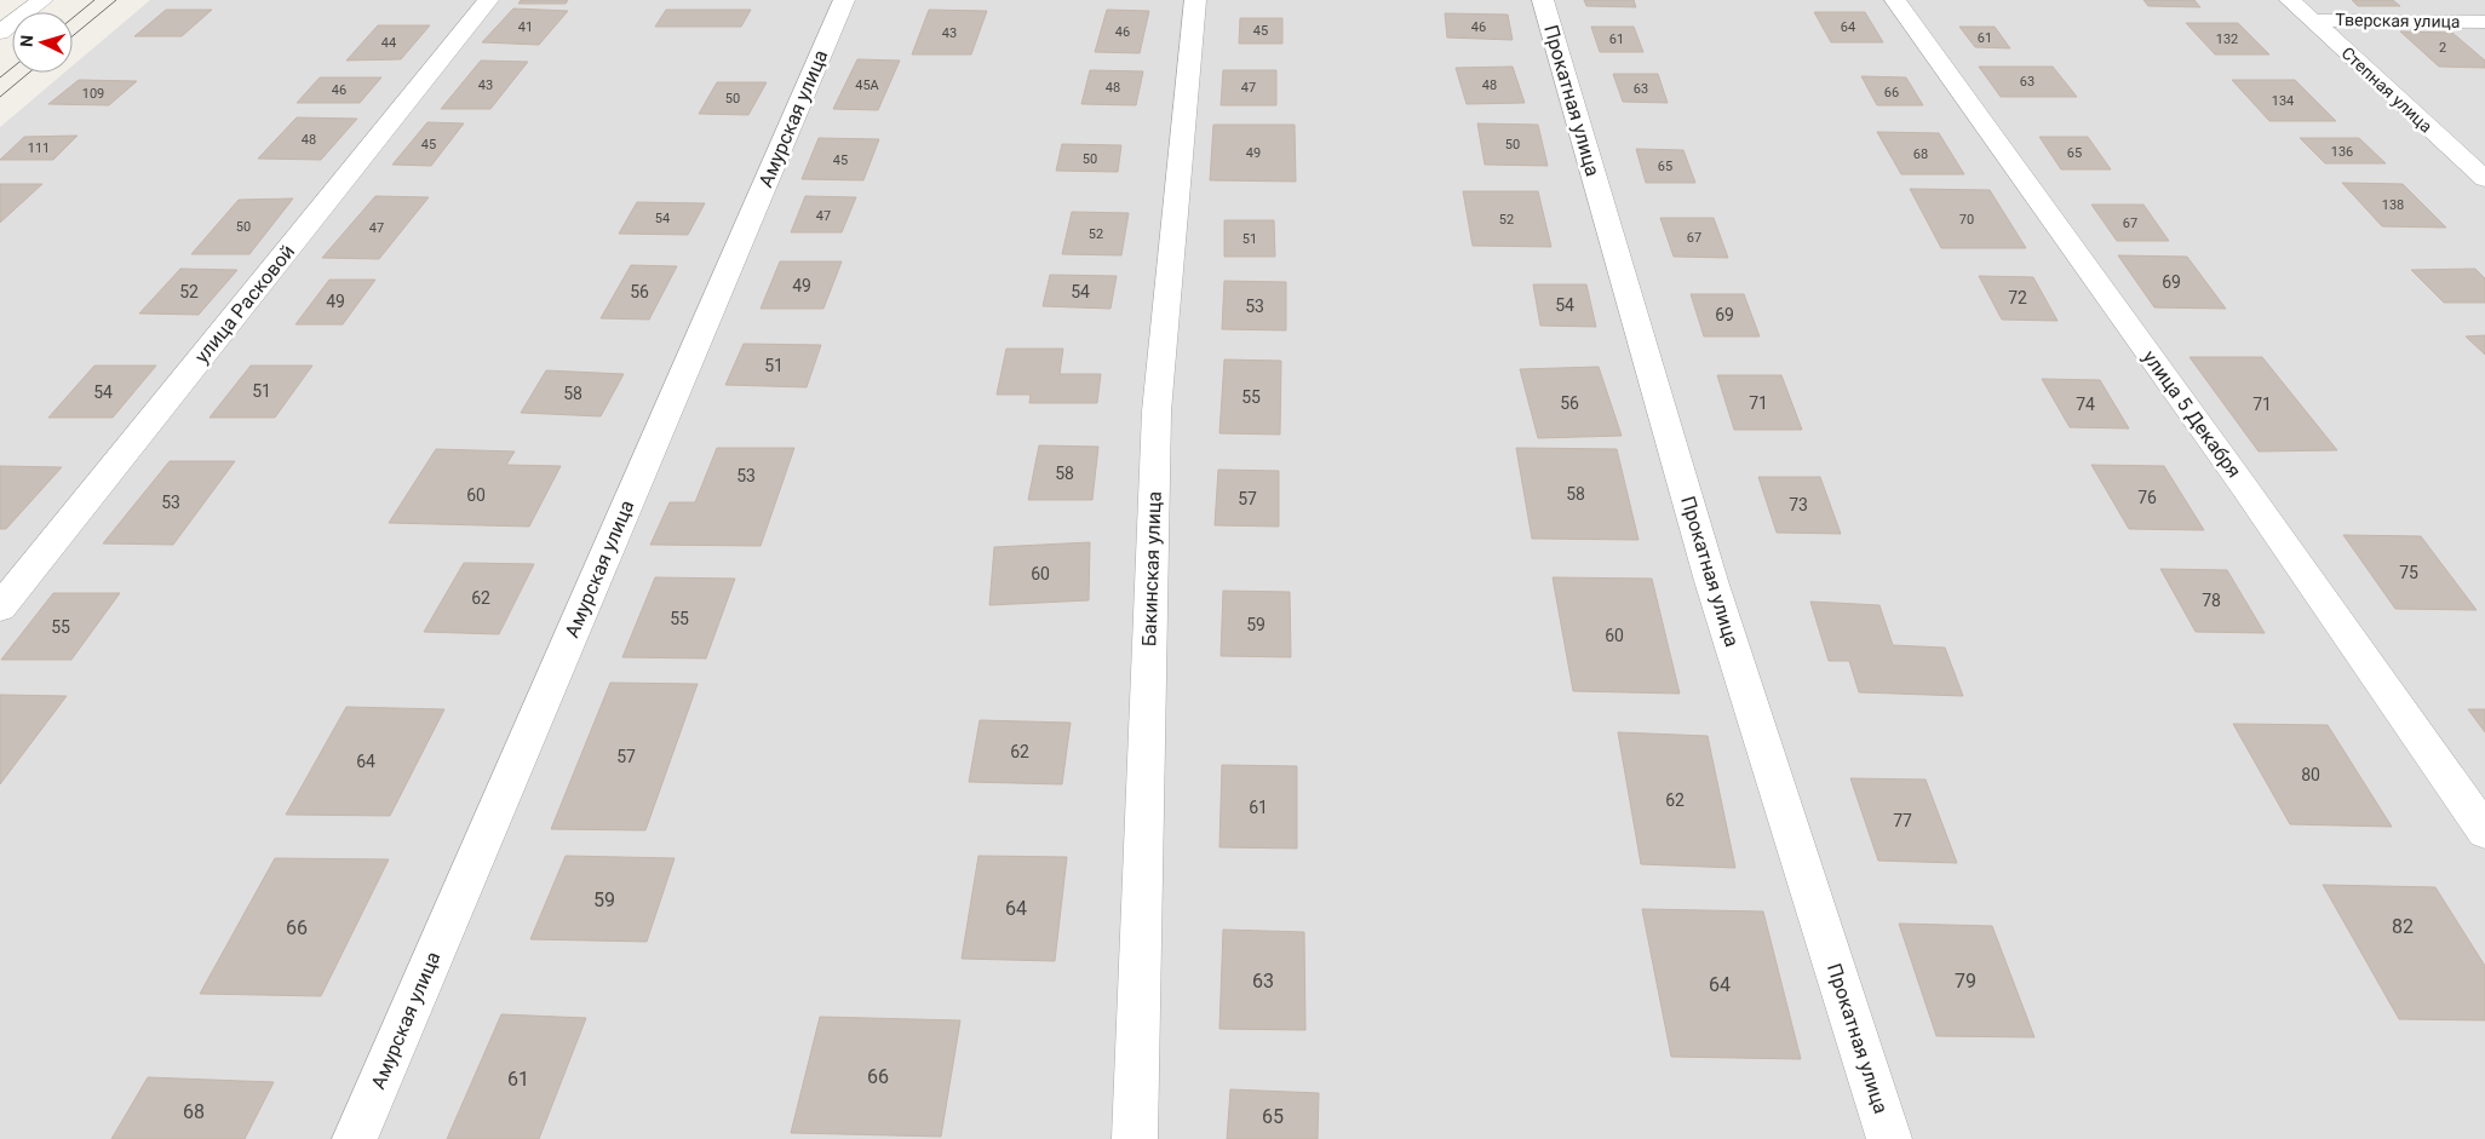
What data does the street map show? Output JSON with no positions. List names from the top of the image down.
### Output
{
  "streets": {
    "street": [
      "Тверская улица",
      "Степная улица",
      "Прокатная улица",
      "Амурская улица",
      "улица Расковой",
      "улица 5 Декабря",
      "Бакинская улица"
    ]
  },
  "crossings": [
    ["Тверская улица", "Степная улица"]
  ],
  "house_numbers": [
    "41",
    "46",
    "64",
    "45",
    "46",
    "43",
    "61",
    "61",
    "132",
    "44",
    "2",
    "63",
    "43",
    "45А",
    "48",
    "48",
    "47",
    "63",
    "46",
    "66",
    "109",
    "50",
    "134",
    "48",
    "45",
    "50",
    "111",
    "136",
    "49",
    "65",
    "68",
    "50",
    "45",
    "65",
    "138",
    "47",
    "54",
    "52",
    "70",
    "67",
    "50",
    "47",
    "52",
    "67",
    "51",
    "69",
    "49",
    "52",
    "56",
    "54",
    "72",
    "49",
    "54",
    "53",
    "69",
    "51",
    "51",
    "54",
    "58",
    "55",
    "56",
    "71",
    "74",
    "71",
    "58",
    "53",
    "58",
    "60",
    "76",
    "57",
    "53",
    "73",
    "75",
    "60",
    "62",
    "78",
    "55",
    "59",
    "55",
    "60",
    "62",
    "57",
    "64",
    "80",
    "62",
    "61",
    "77",
    "59",
    "64",
    "82",
    "66",
    "63",
    "79",
    "64",
    "66",
    "61",
    "68",
    "65"
  ],
  "north": "left"
}
